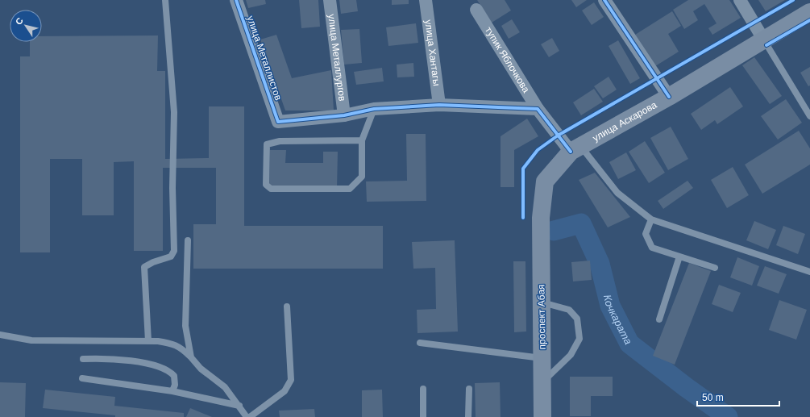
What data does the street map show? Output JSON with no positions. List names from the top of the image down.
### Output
{
  "streets": {
    "main road": ["улица Аскарова", "проспект Абая"],
    "street": [
      "улица Хантагы",
      "улица Металлургов",
      "улица Металлистов",
      "тупик Яблочкова"
    ]
  },
  "crossings": [
    ["улица Металлургов", "улица Металлистов"],
    ["тупик Яблочкова", "улица Аскарова"],
    ["улица Аскарова", "проспект Абая"]
  ],
  "water": ["Кочкарата"],
  "scale_bar": "50 m",
  "north": "top left"
}
